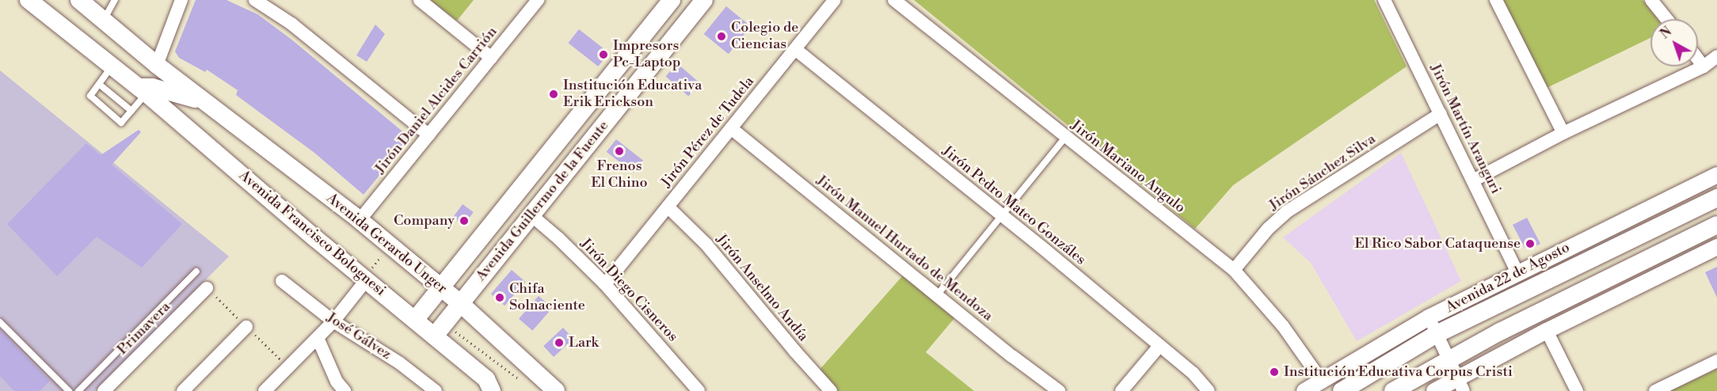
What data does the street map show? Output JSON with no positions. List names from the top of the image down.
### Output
{
  "streets": {
    "main road": [
      "Avenida Guillermo de la Fuente",
      "Avenida Francisco Bolognesi",
      "Avenida Gerardo Unger",
      "Avenida 22 de Agosto"
    ],
    "street": [
      "Jirón Daniel Alcides Carrión",
      "Jirón Martín Aranguri",
      "Jirón Pérez de Tudela",
      "Jirón Mariano Angulo",
      "Jirón Sánchez Silva",
      "Jirón Pedro Mateo Gonzáles",
      "Jirón Manuel Hurtado de Mendoza",
      "Jirón Anselmo Andía",
      "Jirón Diego Cisneros",
      "Primavera",
      "José Gálvez"
    ]
  },
  "crossings": [
    ["Jirón Daniel Alcides Carrión", "Avenida Gerardo Unger"],
    ["Jirón Martín Aranguri", "Jirón Sánchez Silva"],
    ["Jirón Martín Aranguri", "Avenida 22 de Agosto"],
    ["Jirón Pérez de Tudela", "Jirón Pedro Mateo Gonzáles"],
    ["Jirón Pérez de Tudela", "Jirón Manuel Hurtado de Mendoza"],
    ["Jirón Pérez de Tudela", "Jirón Anselmo Andía"],
    ["Jirón Pérez de Tudela", "Jirón Diego Cisneros"],
    ["Jirón Mariano Angulo", "Jirón Sánchez Silva"],
    ["Jirón Mariano Angulo", "Avenida 22 de Agosto"],
    ["Avenida Guillermo de la Fuente", "Avenida Francisco Bolognesi"],
    ["Avenida Guillermo de la Fuente", "Avenida Gerardo Unger"],
    ["Avenida Guillermo de la Fuente", "Jirón Diego Cisneros"],
    ["Avenida Francisco Bolognesi", "Avenida Gerardo Unger"]
  ],
  "places": [
    "Colegio de Ciencias",
    "Impresors Pc-Laptop",
    "Institución Educativa Erik Erickson",
    "Frenos El Chino",
    "Company",
    "El Rico Sabor Cataquense",
    "Chifa Solnaciente",
    "Lark",
    "Institución Educativa Corpus Cristi"
  ],
  "north": "top left"
}
